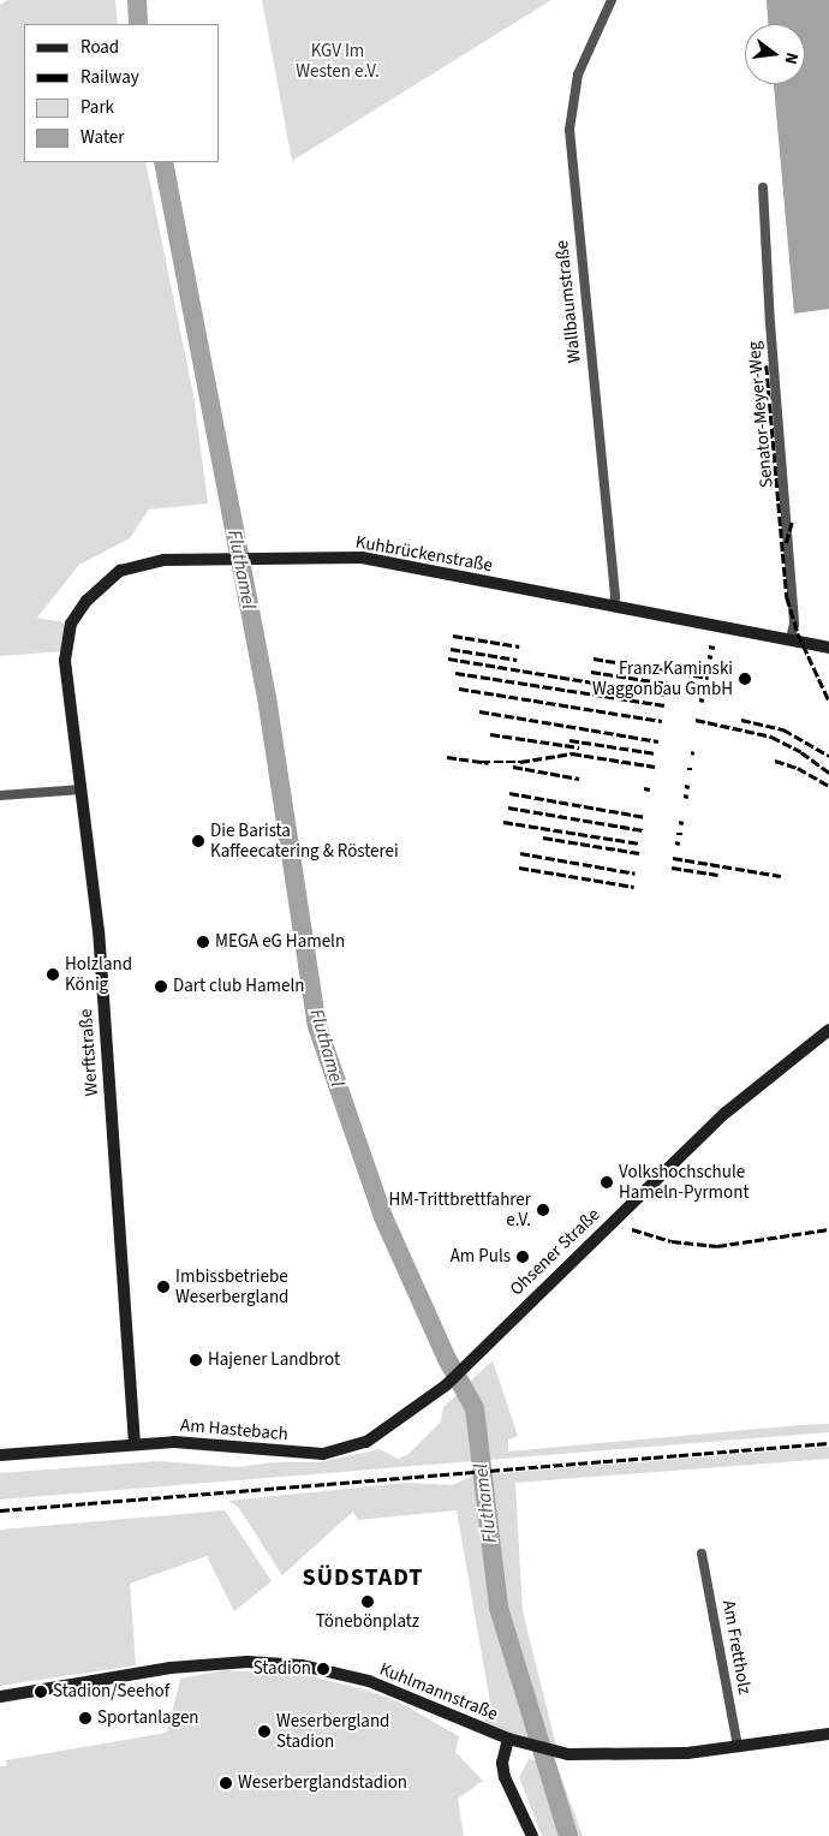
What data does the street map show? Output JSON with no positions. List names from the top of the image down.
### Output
{
  "streets": {
    "main road": [
      "Kuhbrückenstraße",
      "Werftstraße",
      "Ohsener Straße",
      "Am Hastebach",
      "Kuhlmannstraße"
    ],
    "street": ["Wallbaumstraße", "Senator-Meyer-Weg", "Am Frettholz"]
  },
  "crossings": [
    ["Wallbaumstraße", "Kuhbrückenstraße"],
    ["Senator-Meyer-Weg", "Kuhbrückenstraße"],
    ["Kuhbrückenstraße", "Werftstraße"],
    ["Werftstraße", "Am Hastebach"],
    ["Ohsener Straße", "Am Hastebach"],
    ["Am Frettholz", "Kuhlmannstraße"]
  ],
  "districts": ["SÜDSTADT"],
  "water": ["Fluthamel"],
  "parks": ["KGV Im Westen e.V."],
  "places": [
    "Franz Kaminski Waggonbau GmbH",
    "Die Barista Kaffeecatering & Rösterei",
    "MEGA eG Hameln",
    "Holzland König",
    "Dart club Hameln",
    "Volkshochschule Hameln-Pyrmont",
    "HM-Trittbrettfahrer e.V.",
    "Am Puls",
    "Imbissbetriebe Weserbergland",
    "Hajener Landbrot",
    "Tönebönplatz",
    "Stadion",
    "Stadion/Seehof",
    "Sportanlagen",
    "Weserbergland Stadion",
    "Weserberglandstadion"
  ],
  "legend": [
    "Road",
    "Railway",
    "Park",
    "Water"
  ],
  "north": "right"
}
